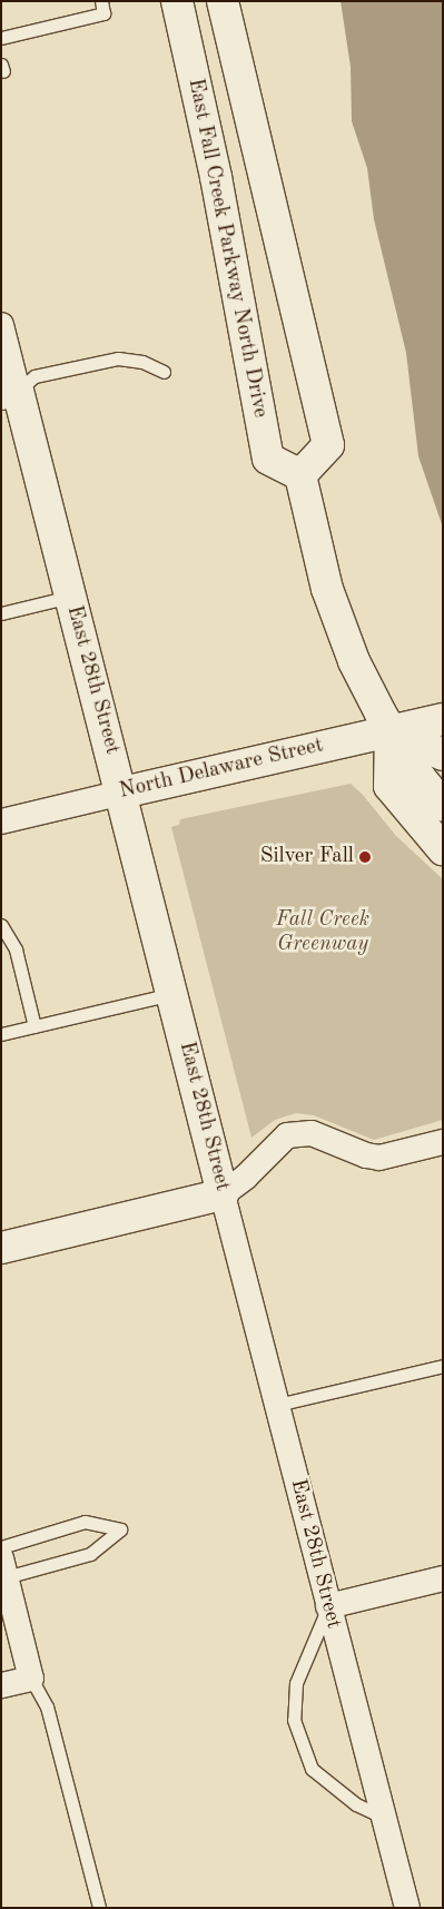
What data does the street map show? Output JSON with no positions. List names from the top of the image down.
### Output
{
  "streets": {
    "main road": ["East Fall Creek Parkway North Drive", "East 28th Street", "North Delaware Street"]
  },
  "crossings": [
    ["East 28th Street", "North Delaware Street"]
  ],
  "parks": ["Fall Creek Greenway"],
  "places": ["Silver Fall"]
}
